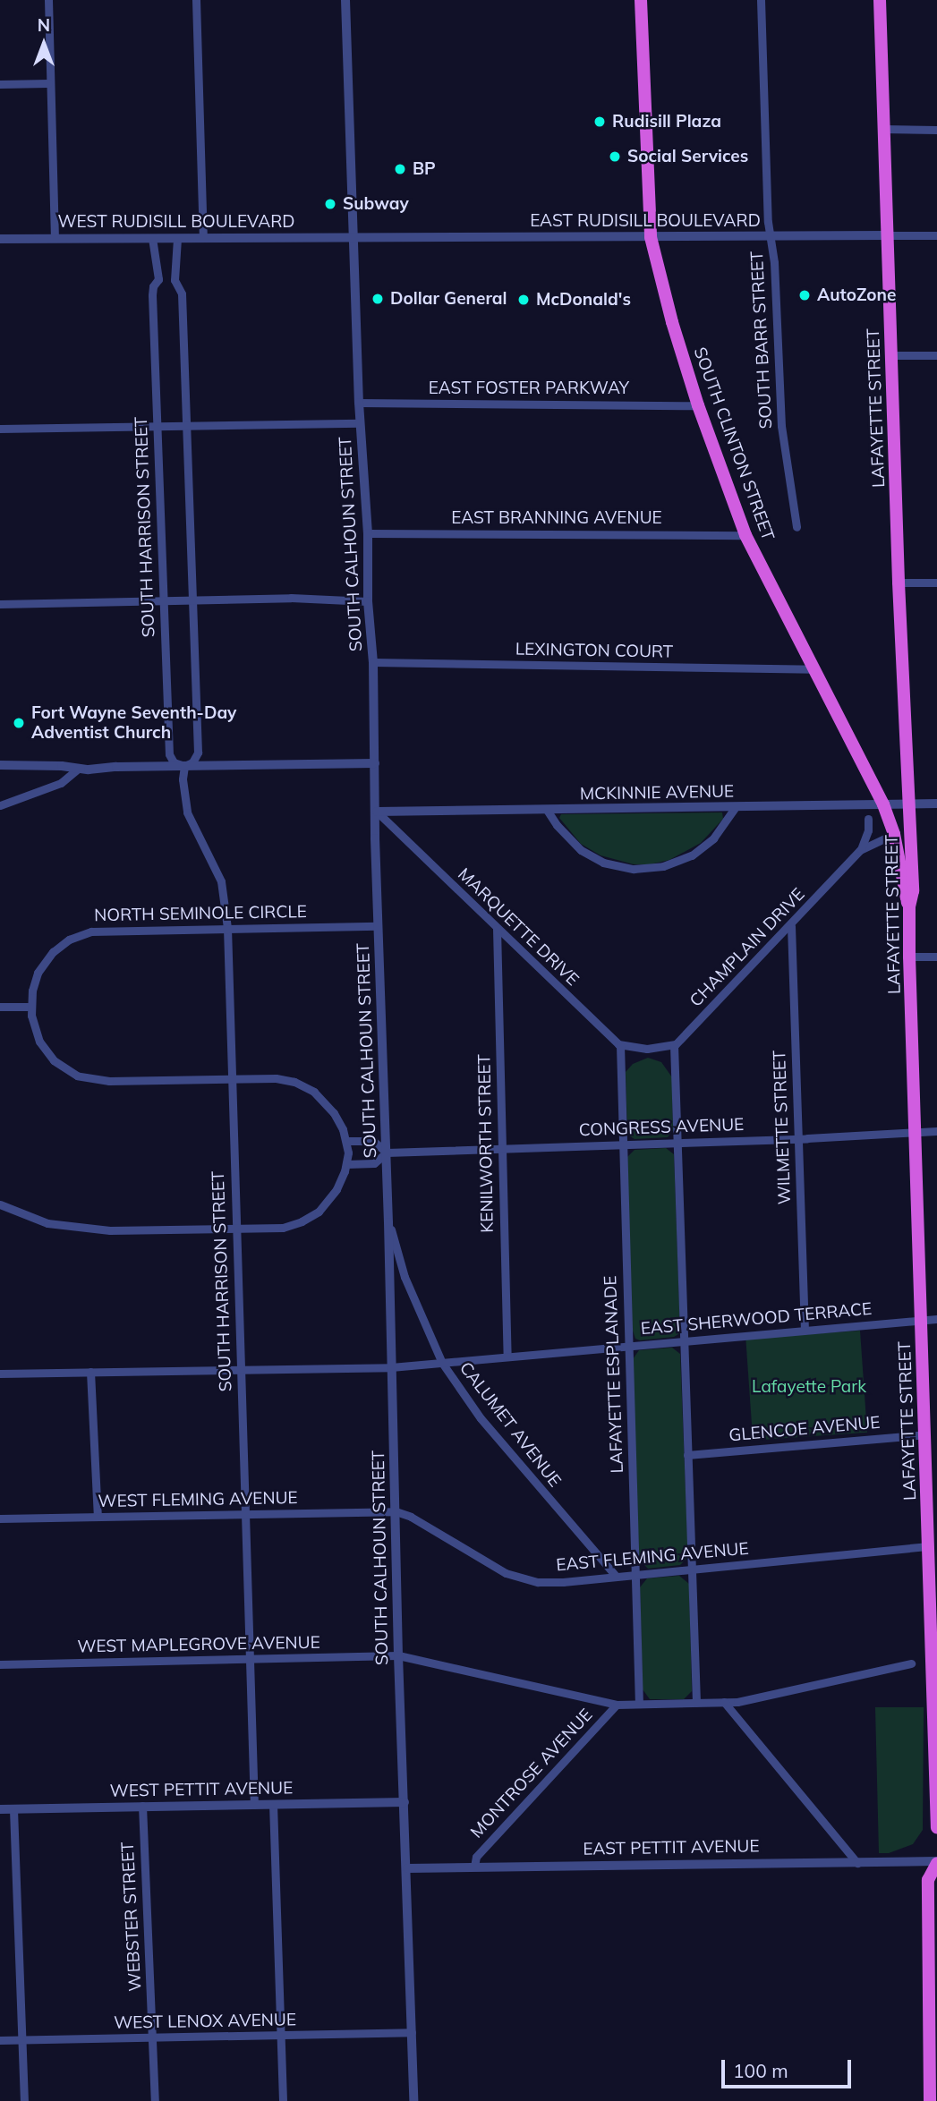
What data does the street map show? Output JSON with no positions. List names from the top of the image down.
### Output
{
  "streets": {
    "highway": ["LAFAYETTE STREET", "SOUTH CLINTON STREET"],
    "street": [
      "EAST RUDISILL BOULEVARD",
      "WEST RUDISILL BOULEVARD",
      "SOUTH BARR STREET",
      "EAST FOSTER PARKWAY",
      "EAST BRANNING AVENUE",
      "SOUTH HARRISON STREET",
      "SOUTH CALHOUN STREET",
      "LEXINGTON COURT",
      "MCKINNIE AVENUE",
      "NORTH SEMINOLE CIRCLE",
      "MARQUETTE DRIVE",
      "CHAMPLAIN DRIVE",
      "CONGRESS AVENUE",
      "WILMETTE STREET",
      "KENILWORTH STREET",
      "EAST SHERWOOD TERRACE",
      "LAFAYETTE ESPLANADE",
      "CALUMET AVENUE",
      "GLENCOE AVENUE",
      "WEST FLEMING AVENUE",
      "EAST FLEMING AVENUE",
      "WEST MAPLEGROVE AVENUE",
      "MONTROSE AVENUE",
      "WEST PETTIT AVENUE",
      "EAST PETTIT AVENUE",
      "WEBSTER STREET",
      "WEST LENOX AVENUE"
    ]
  },
  "crossings": [
    ["EAST RUDISILL BOULEVARD", "WEST RUDISILL BOULEVARD"],
    ["EAST RUDISILL BOULEVARD", "SOUTH BARR STREET"],
    ["EAST RUDISILL BOULEVARD", "LAFAYETTE STREET"],
    ["EAST RUDISILL BOULEVARD", "SOUTH CLINTON STREET"],
    ["EAST RUDISILL BOULEVARD", "SOUTH CALHOUN STREET"],
    ["WEST RUDISILL BOULEVARD", "SOUTH HARRISON STREET"],
    ["WEST RUDISILL BOULEVARD", "SOUTH CALHOUN STREET"],
    ["EAST FOSTER PARKWAY", "SOUTH CLINTON STREET"],
    ["EAST FOSTER PARKWAY", "SOUTH CALHOUN STREET"],
    ["LAFAYETTE STREET", "SOUTH CLINTON STREET"],
    ["LAFAYETTE STREET", "MCKINNIE AVENUE"],
    ["LAFAYETTE STREET", "CONGRESS AVENUE"],
    ["LAFAYETTE STREET", "EAST SHERWOOD TERRACE"],
    ["LAFAYETTE STREET", "GLENCOE AVENUE"],
    ["LAFAYETTE STREET", "EAST FLEMING AVENUE"],
    ["SOUTH CLINTON STREET", "EAST BRANNING AVENUE"],
    ["SOUTH CLINTON STREET", "LEXINGTON COURT"],
    ["SOUTH CLINTON STREET", "MCKINNIE AVENUE"],
    ["SOUTH CLINTON STREET", "CHAMPLAIN DRIVE"],
    ["EAST BRANNING AVENUE", "SOUTH CALHOUN STREET"],
    ["SOUTH HARRISON STREET", "NORTH SEMINOLE CIRCLE"],
    ["SOUTH HARRISON STREET", "EAST SHERWOOD TERRACE"],
    ["SOUTH HARRISON STREET", "WEST FLEMING AVENUE"],
    ["SOUTH HARRISON STREET", "WEST MAPLEGROVE AVENUE"],
    ["SOUTH HARRISON STREET", "WEST PETTIT AVENUE"],
    ["SOUTH CALHOUN STREET", "LEXINGTON COURT"],
    ["SOUTH CALHOUN STREET", "MCKINNIE AVENUE"],
    ["SOUTH CALHOUN STREET", "NORTH SEMINOLE CIRCLE"],
    ["SOUTH CALHOUN STREET", "MARQUETTE DRIVE"],
    ["SOUTH CALHOUN STREET", "CONGRESS AVENUE"],
    ["SOUTH CALHOUN STREET", "EAST SHERWOOD TERRACE"],
    ["SOUTH CALHOUN STREET", "CALUMET AVENUE"],
    ["SOUTH CALHOUN STREET", "WEST FLEMING AVENUE"],
    ["SOUTH CALHOUN STREET", "EAST FLEMING AVENUE"],
    ["SOUTH CALHOUN STREET", "WEST MAPLEGROVE AVENUE"],
    ["SOUTH CALHOUN STREET", "WEST PETTIT AVENUE"],
    ["SOUTH CALHOUN STREET", "EAST PETTIT AVENUE"],
    ["SOUTH CALHOUN STREET", "WEST LENOX AVENUE"],
    ["MCKINNIE AVENUE", "MARQUETTE DRIVE"],
    ["MARQUETTE DRIVE", "KENILWORTH STREET"],
    ["MARQUETTE DRIVE", "LAFAYETTE ESPLANADE"],
    ["CHAMPLAIN DRIVE", "WILMETTE STREET"],
    ["CONGRESS AVENUE", "WILMETTE STREET"],
    ["CONGRESS AVENUE", "KENILWORTH STREET"],
    ["CONGRESS AVENUE", "LAFAYETTE ESPLANADE"],
    ["WILMETTE STREET", "EAST SHERWOOD TERRACE"],
    ["KENILWORTH STREET", "EAST SHERWOOD TERRACE"],
    ["EAST SHERWOOD TERRACE", "LAFAYETTE ESPLANADE"],
    ["EAST SHERWOOD TERRACE", "CALUMET AVENUE"],
    ["LAFAYETTE ESPLANADE", "EAST FLEMING AVENUE"],
    ["LAFAYETTE ESPLANADE", "WEST MAPLEGROVE AVENUE"],
    ["CALUMET AVENUE", "EAST FLEMING AVENUE"],
    ["WEST FLEMING AVENUE", "EAST FLEMING AVENUE"],
    ["WEST MAPLEGROVE AVENUE", "MONTROSE AVENUE"],
    ["MONTROSE AVENUE", "EAST PETTIT AVENUE"],
    ["WEST PETTIT AVENUE", "WEBSTER STREET"],
    ["WEBSTER STREET", "WEST LENOX AVENUE"]
  ],
  "parks": ["Lafayette Park"],
  "places": [
    "Rudisill Plaza",
    "Social Services",
    "BP",
    "Subway",
    "AutoZone",
    "Dollar General",
    "McDonald's",
    "Fort Wayne Seventh-Day Adventist Church"
  ],
  "scale_bar": "100 m",
  "north": "top"
}
